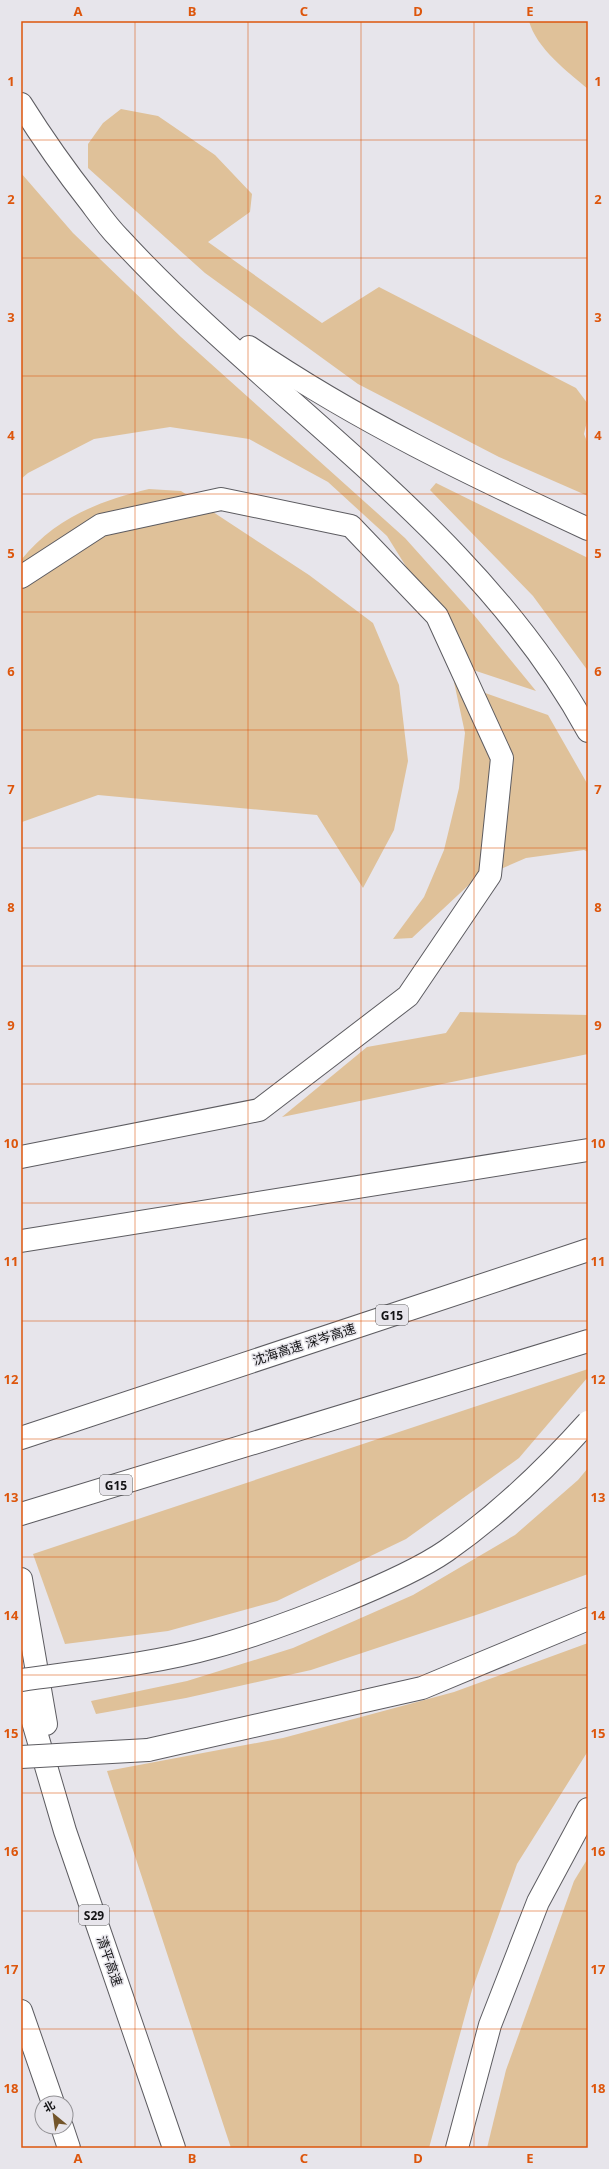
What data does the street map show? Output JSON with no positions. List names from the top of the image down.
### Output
{
  "streets": {
    "highway": [
      "G15",
      "沈海高速 深岑高速",
      "S29",
      "清平高速"
    ]
  },
  "north": "top left",
  "grid": {
    "columns": [
      "A",
      "B",
      "C",
      "D",
      "E"
    ],
    "rows": [
      "1",
      "2",
      "3",
      "4",
      "5",
      "6",
      "7",
      "8",
      "9",
      "10",
      "11",
      "12",
      "13",
      "14",
      "15",
      "16",
      "17",
      "18"
    ]
  }
}
